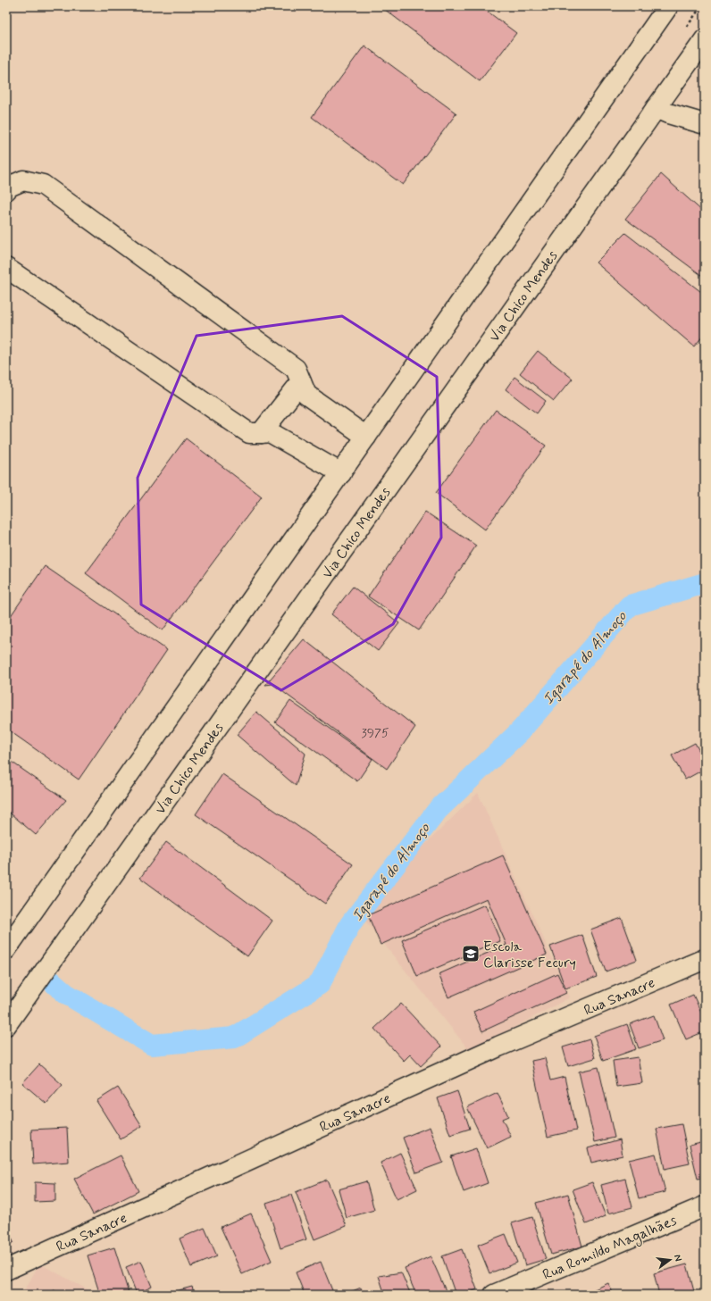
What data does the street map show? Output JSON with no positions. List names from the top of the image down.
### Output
{
  "streets": {
    "main road": ["Via Chico Mendes", "Rua Sanacre", "Rua Romildo Magalhães"]
  },
  "water": ["Igarapé do Almoço"],
  "places": {
    "school or university": ["Escola Clarisse Fecury"]
  },
  "house_numbers": ["3975"],
  "north": "right"
}
